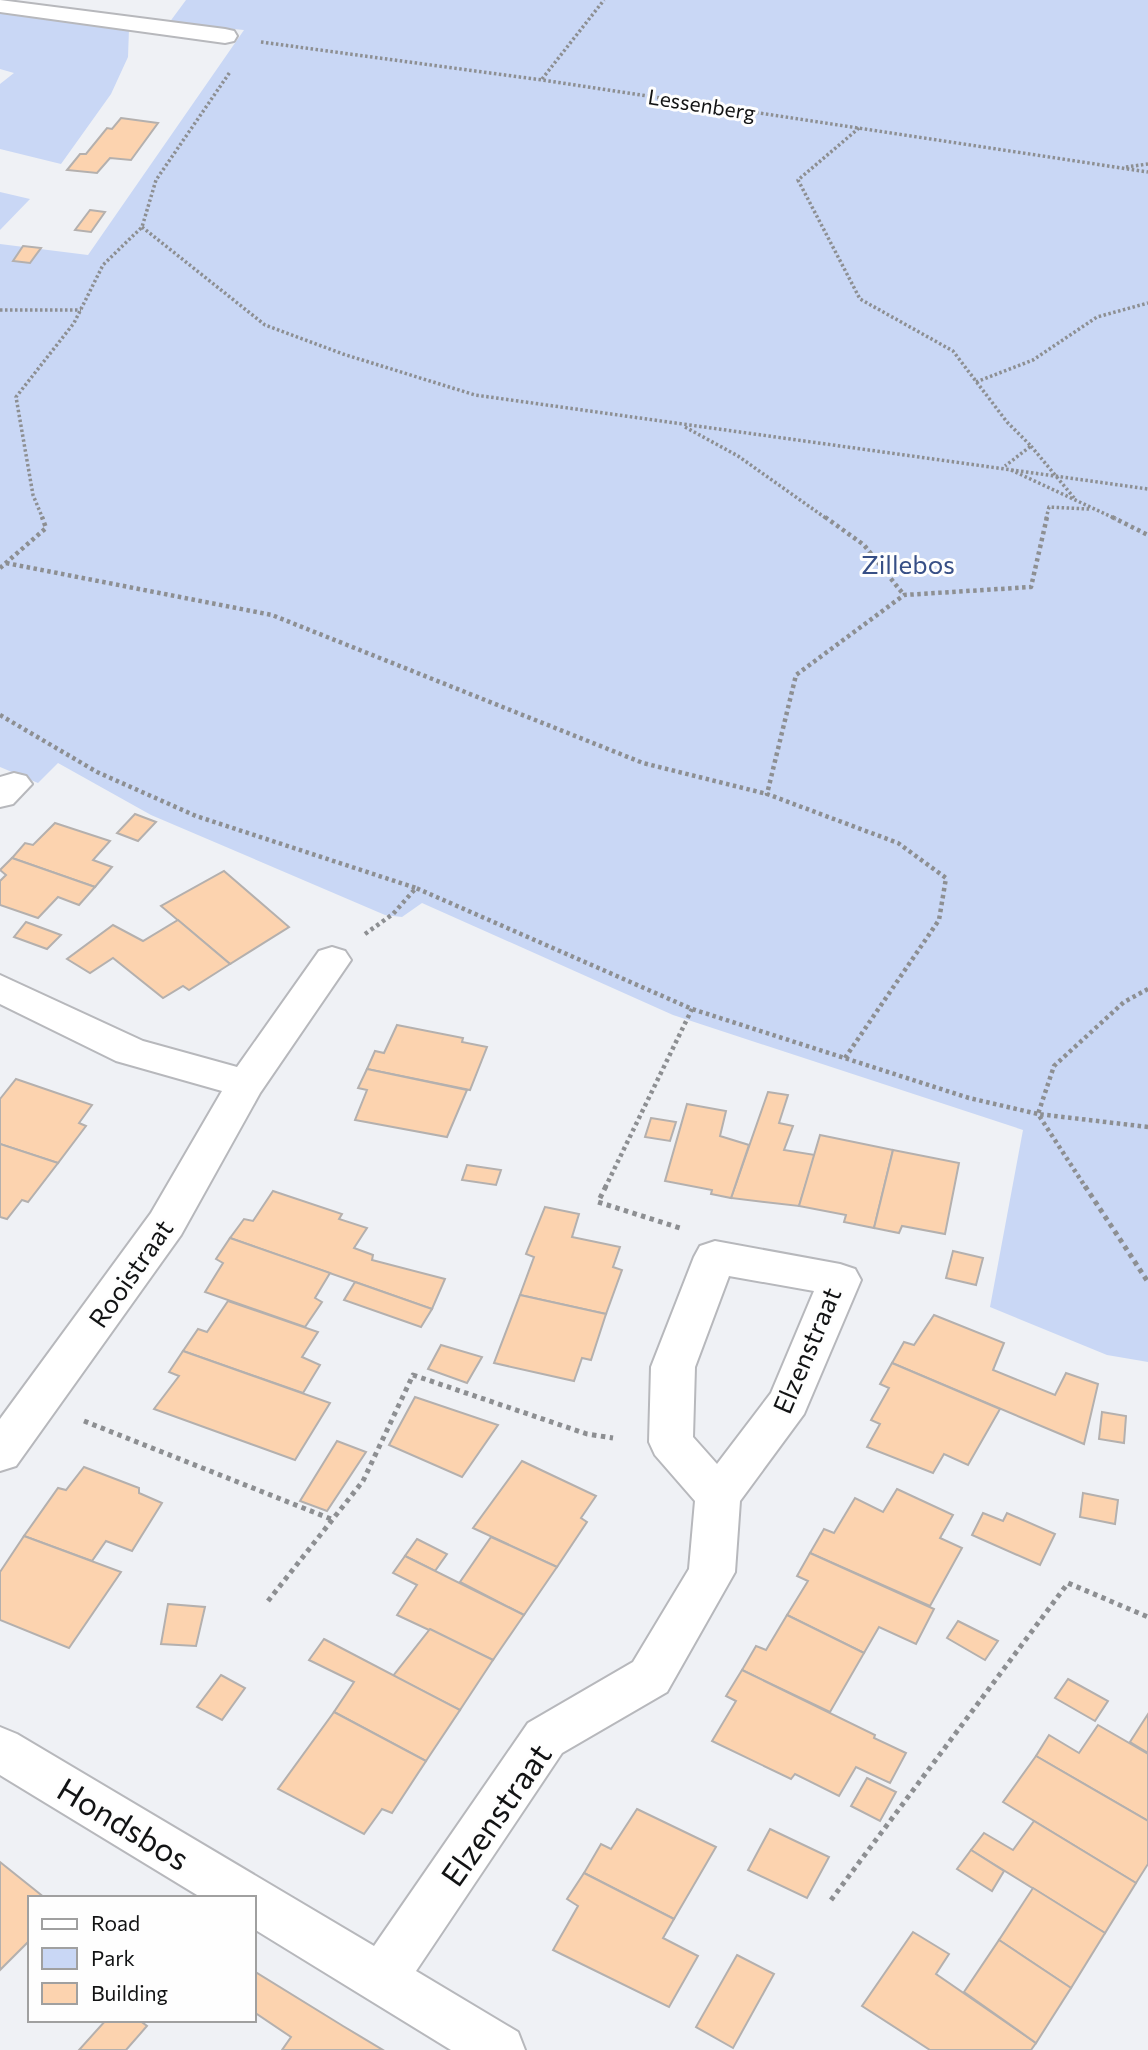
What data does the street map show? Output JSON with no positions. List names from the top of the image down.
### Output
{
  "streets": {
    "street": ["Rooistraat", "Elzenstraat", "Hondsbos"],
    "path": ["Lessenberg"]
  },
  "parks": ["Zillebos"],
  "legend": ["Road", "Park", "Building"]
}
